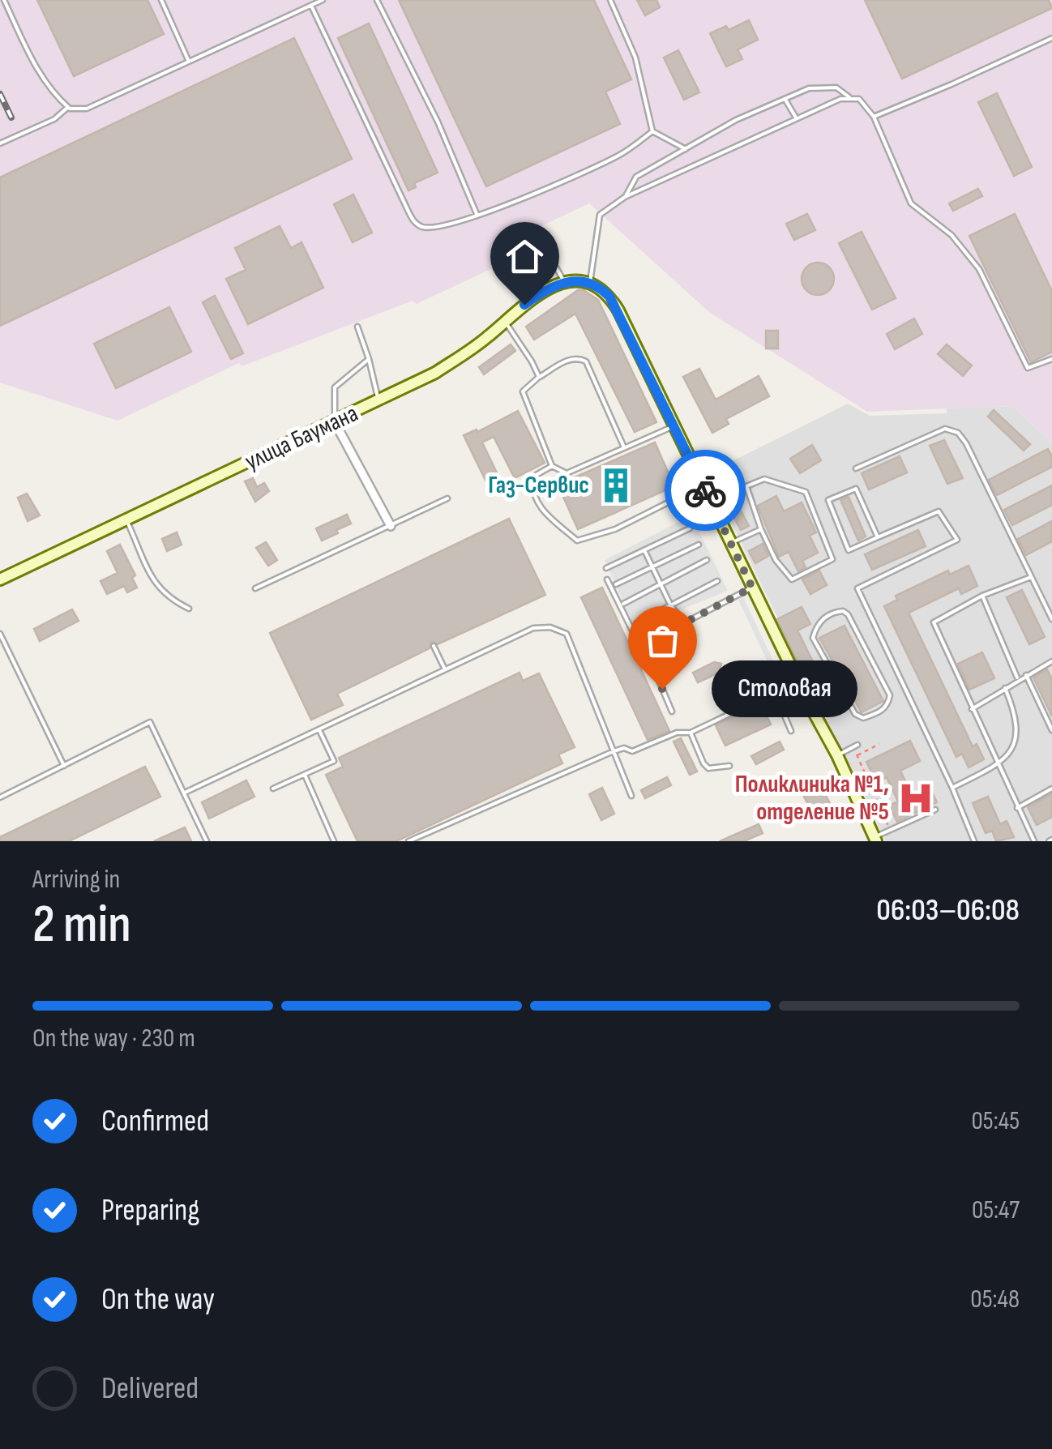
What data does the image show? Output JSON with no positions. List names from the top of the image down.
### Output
{
  "streets": {
    "main road": ["улица Баумана"]
  },
  "places": {
    "building": ["Газ-Сервис"],
    "other": ["Столовая"],
    "hospital": ["Поликлиника №1, отделение №5"]
  },
  "page": {
    "bubble": "Столовая",
    "heading": ["2 min", "Arriving in", "06:03–06:08"],
    "bar": "On the way · 230 m",
    "list": [
      ["Confirmed", "05:45"],
      ["Preparing", "05:47"],
      ["On the way", "05:48"],
      "Delivered"
    ]
  }
}
